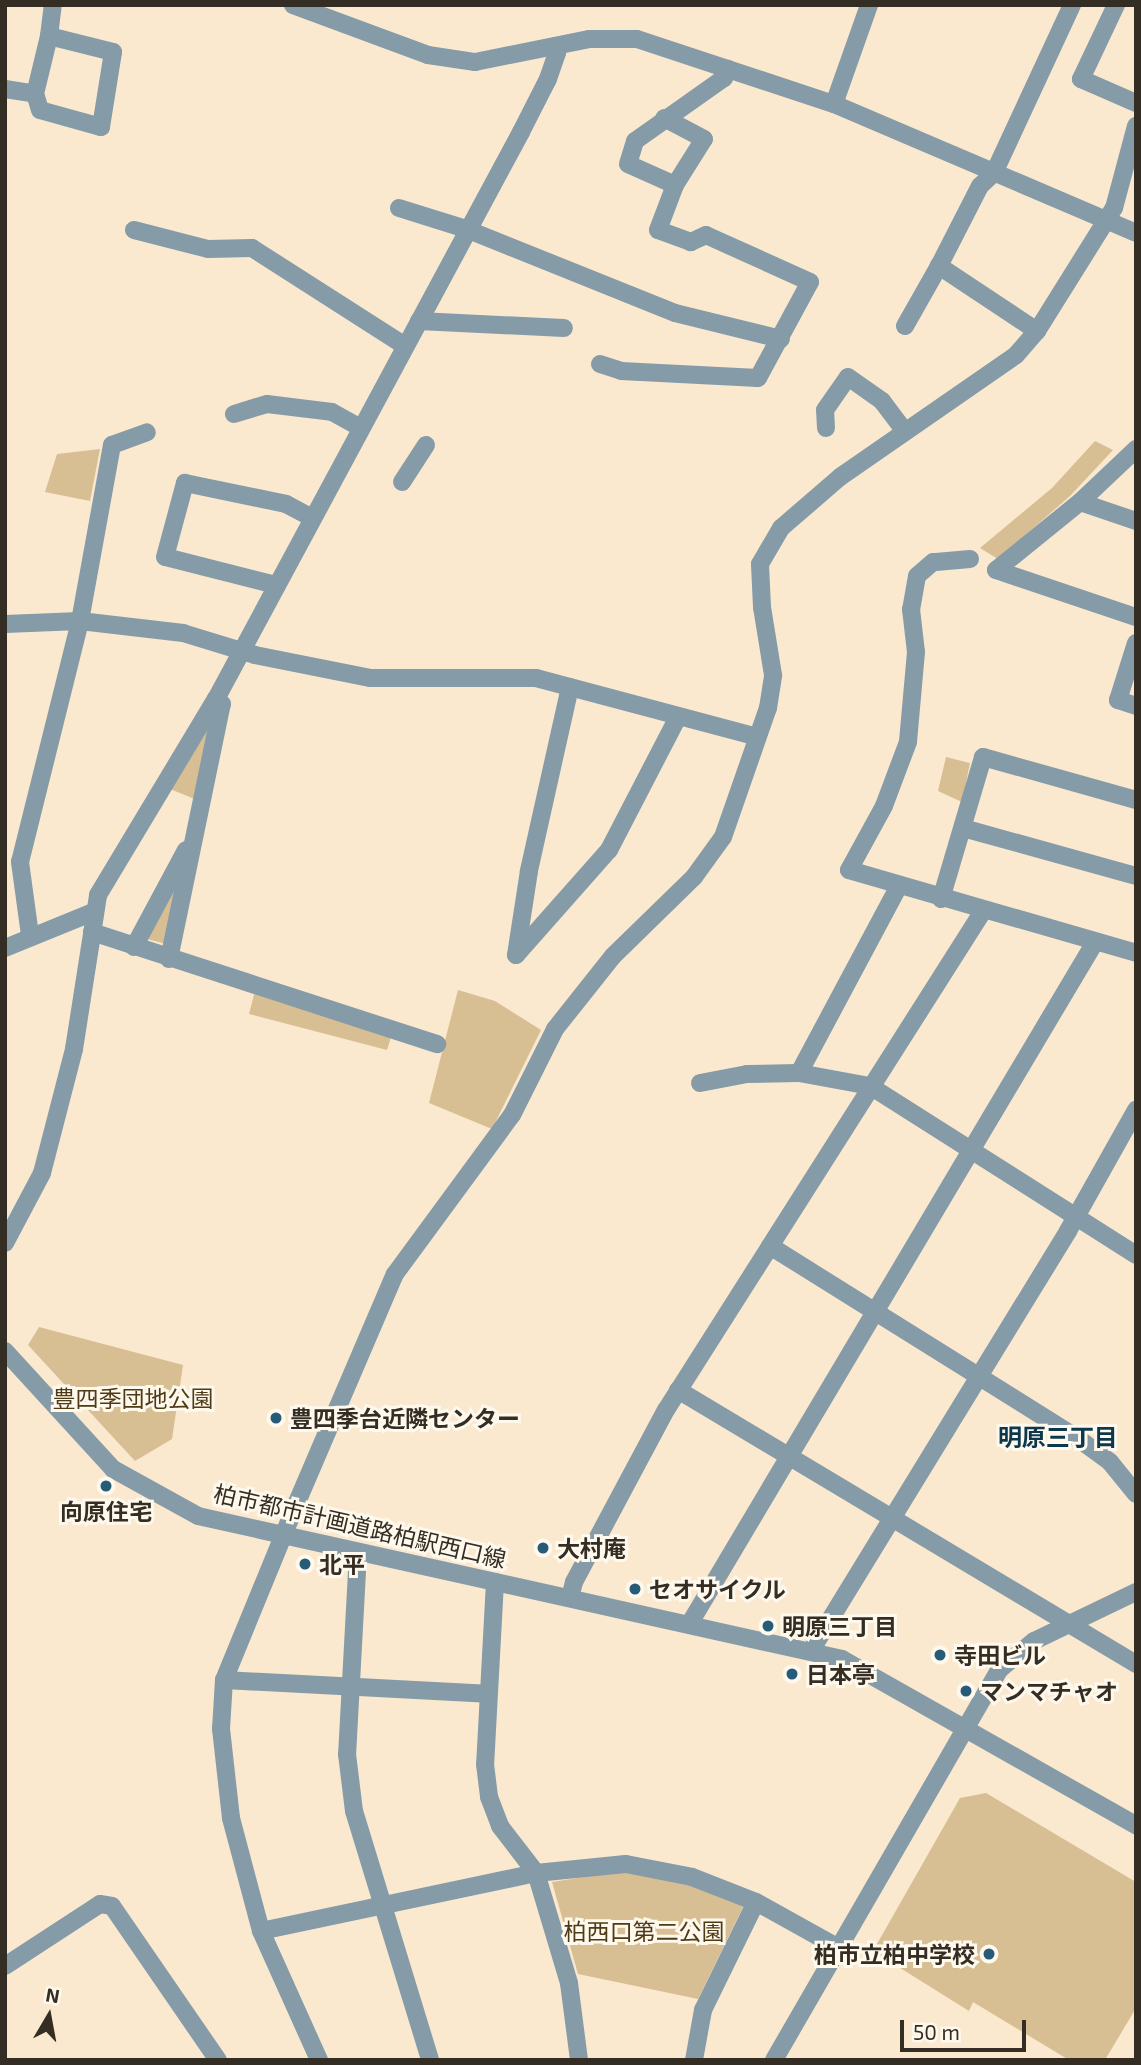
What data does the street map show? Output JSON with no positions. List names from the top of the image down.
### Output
{
  "streets": {
    "street": ["柏市都市計画道路柏駅西口線"]
  },
  "districts": ["明原三丁目"],
  "parks": ["豊四季団地公園", "柏西口第二公園"],
  "places": [
    "豊四季台近隣センター",
    "向原住宅",
    "大村庵",
    "北平",
    "セオサイクル",
    "明原三丁目",
    "寺田ビル",
    "日本亭",
    "マンマチャオ",
    "柏市立柏中学校"
  ],
  "scale_bar": "50 m",
  "north": "top"
}
